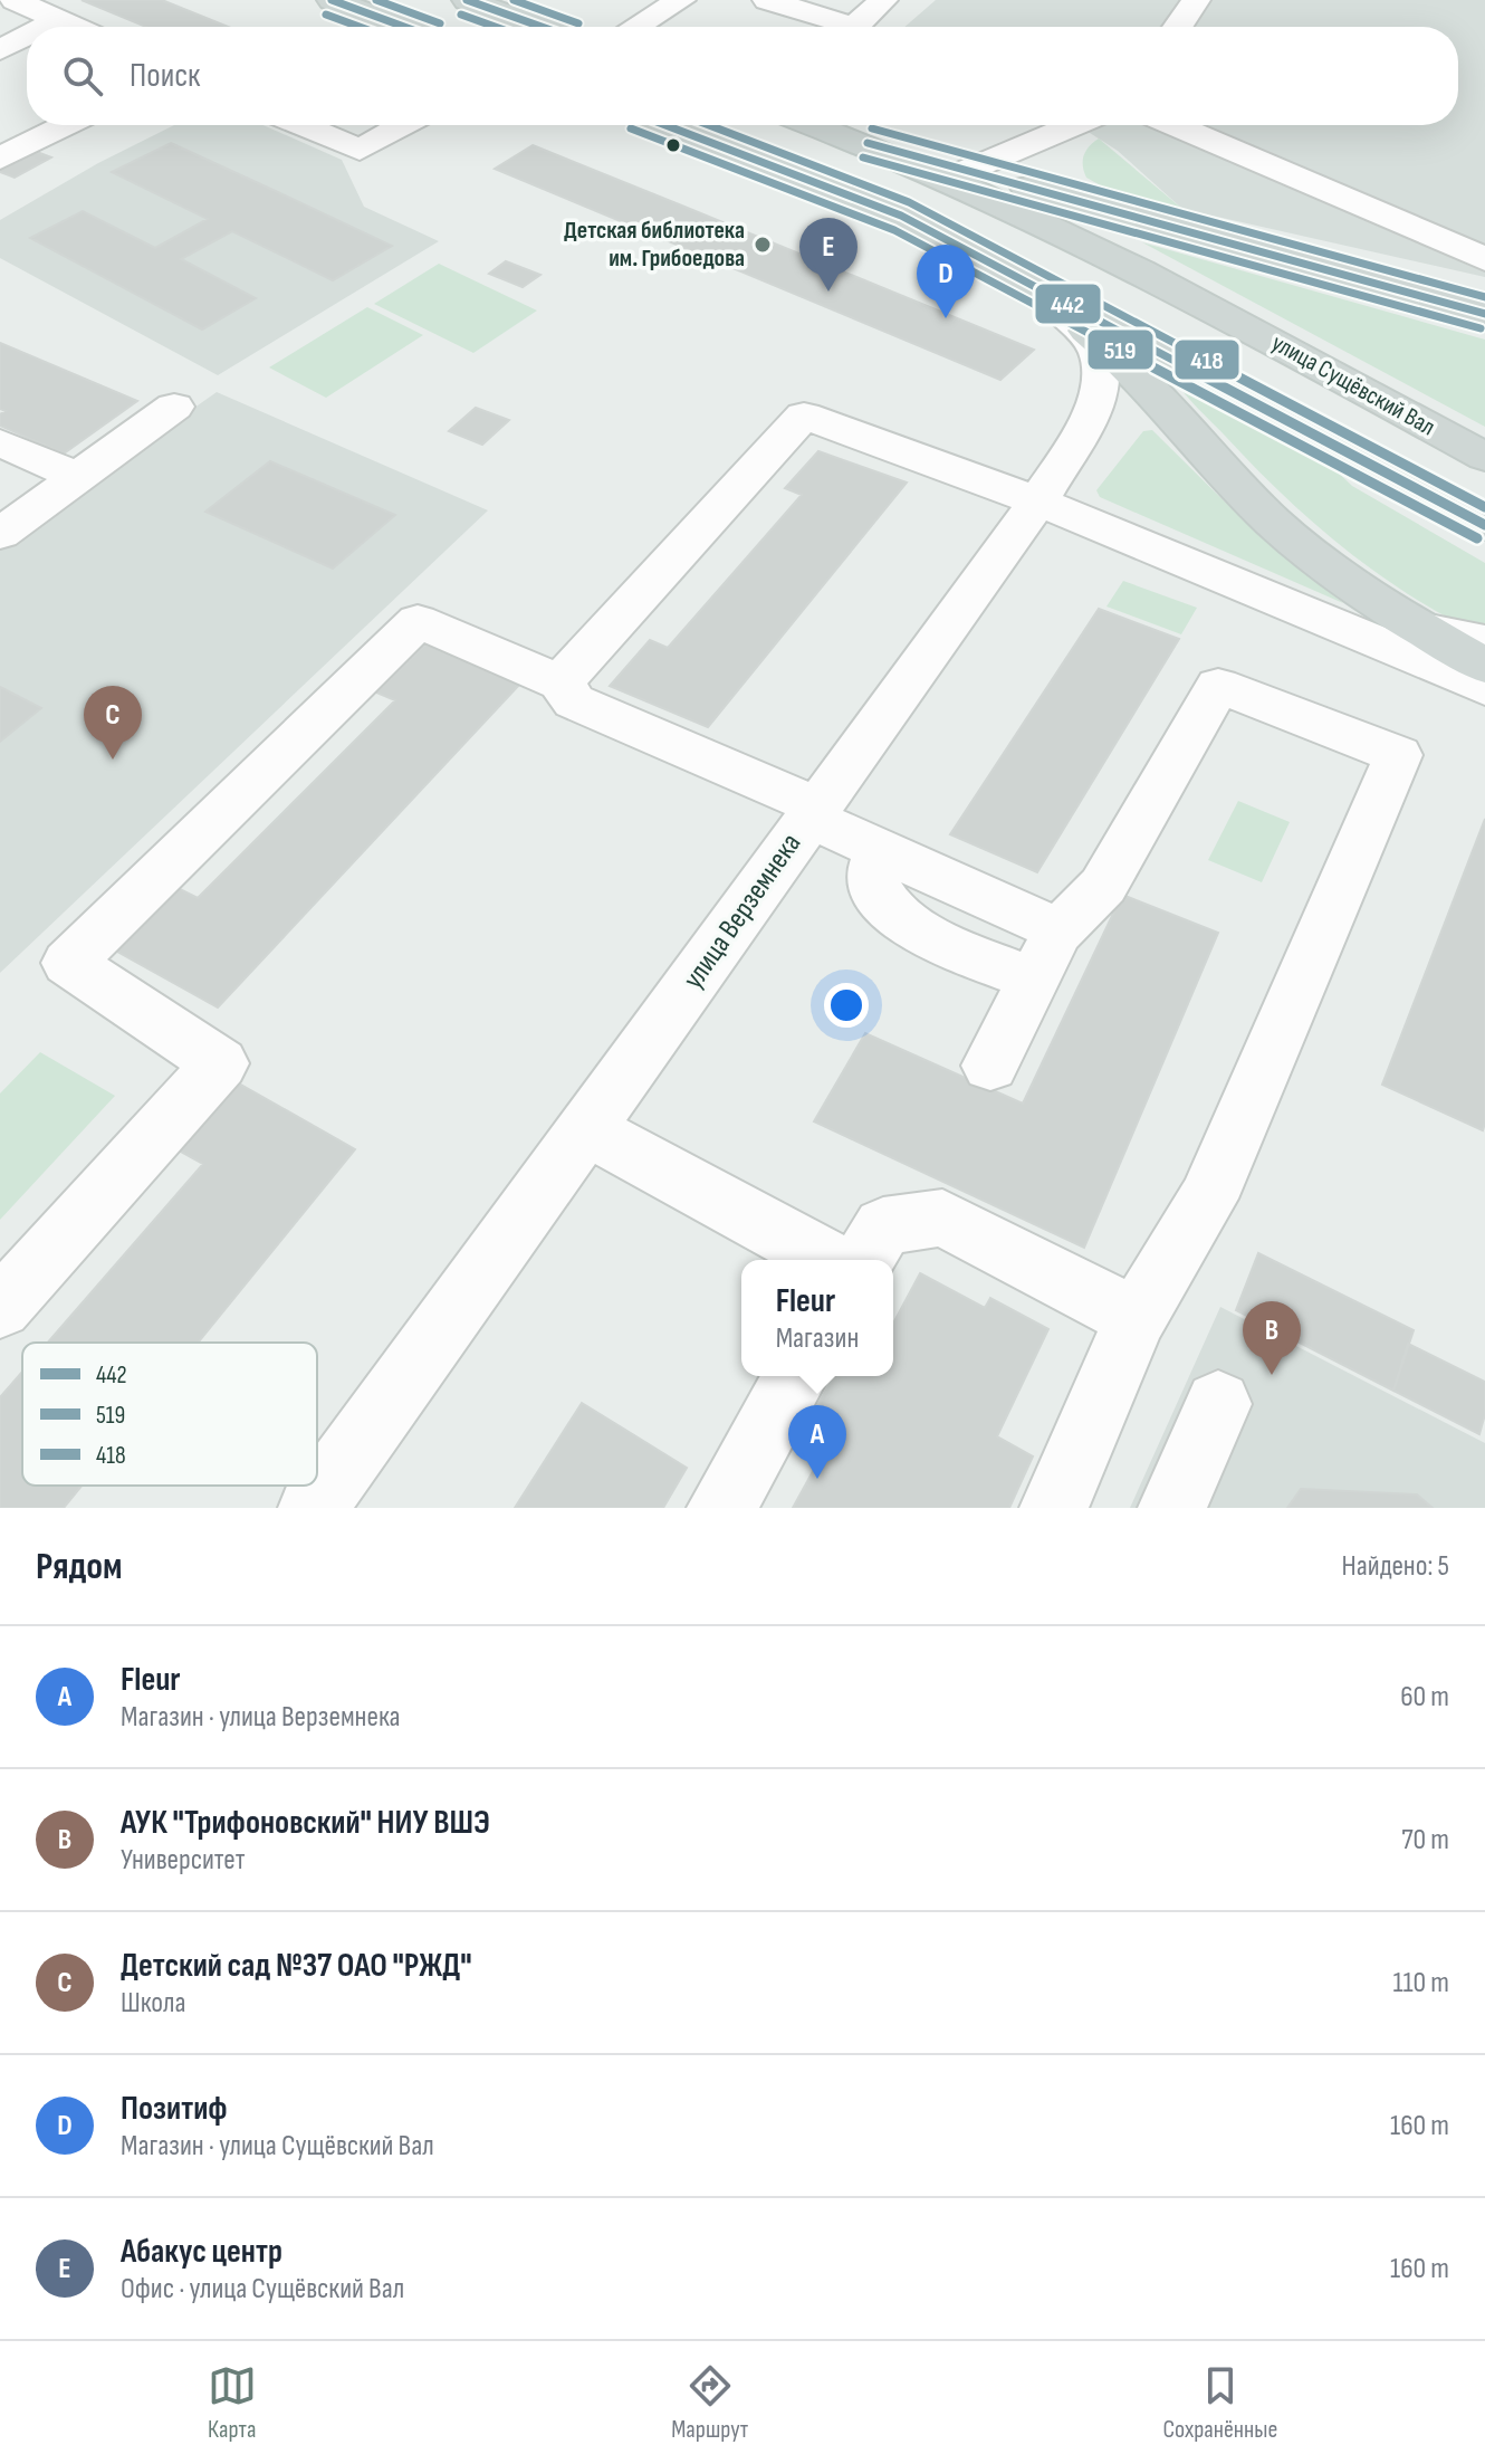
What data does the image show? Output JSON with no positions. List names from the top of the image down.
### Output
{
  "streets": {
    "main road": ["улица Сущёвский Вал"],
    "street": ["улица Верземнека"]
  },
  "places": ["Детская библиотека им. Грибоедова"],
  "lines": ["transit line 442", "transit line 418", "transit line 519"],
  "legend": ["442", "519", "418"],
  "page": {
    "search": "Поиск",
    "pins": [
      "E",
      "D",
      "C",
      "B",
      "A"
    ],
    "popup": ["Fleur", "Магазин"],
    "heading": ["Рядом", "Найдено: 5"],
    "list": [
      {
        "mark": "A",
        "name": "Fleur",
        "note": "Магазин · улица Верземнека",
        "value": "60 m"
      },
      {
        "mark": "B",
        "name": "АУК \"Трифоновский\" НИУ ВШЭ",
        "note": "Университет",
        "value": "70 m"
      },
      {
        "mark": "C",
        "name": "Детский сад №37 ОАО \"РЖД\"",
        "note": "Школа",
        "value": "110 m"
      },
      {
        "mark": "D",
        "name": "Позитиф",
        "note": "Магазин · улица Сущёвский Вал",
        "value": "160 m"
      },
      {
        "mark": "E",
        "name": "Абакус центр",
        "note": "Офис · улица Сущёвский Вал",
        "value": "160 m"
      }
    ],
    "nav": ["Карта", "Маршрут", "Сохранённые"]
  }
}
